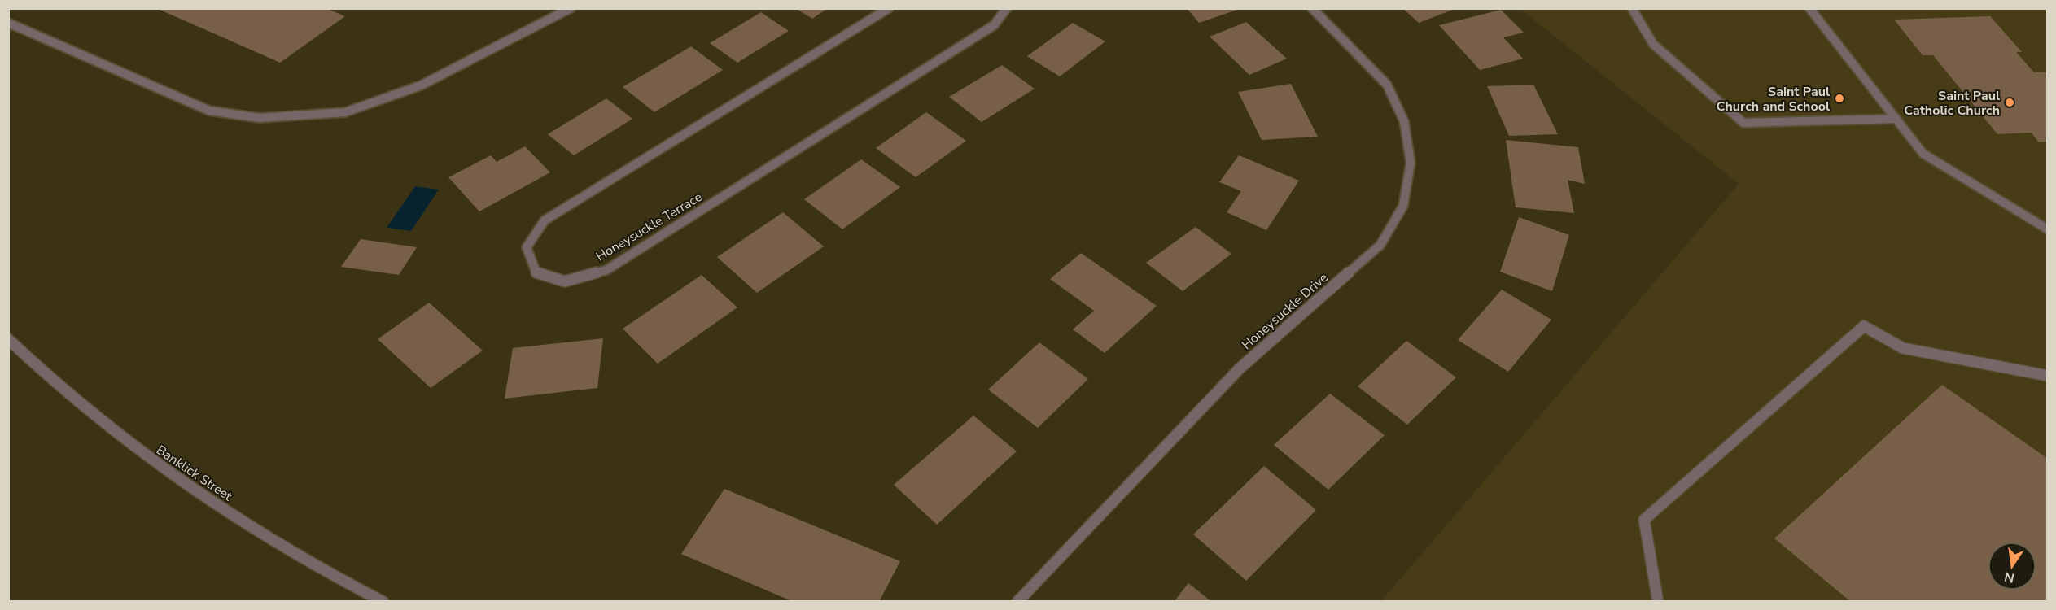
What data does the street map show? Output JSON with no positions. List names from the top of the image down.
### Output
{
  "streets": {
    "street": ["Honeysuckle Terrace", "Honeysuckle Drive", "Banklick Street"]
  },
  "places": ["Saint Paul Church and School", "Saint Paul Catholic Church"],
  "north": "bottom"
}
